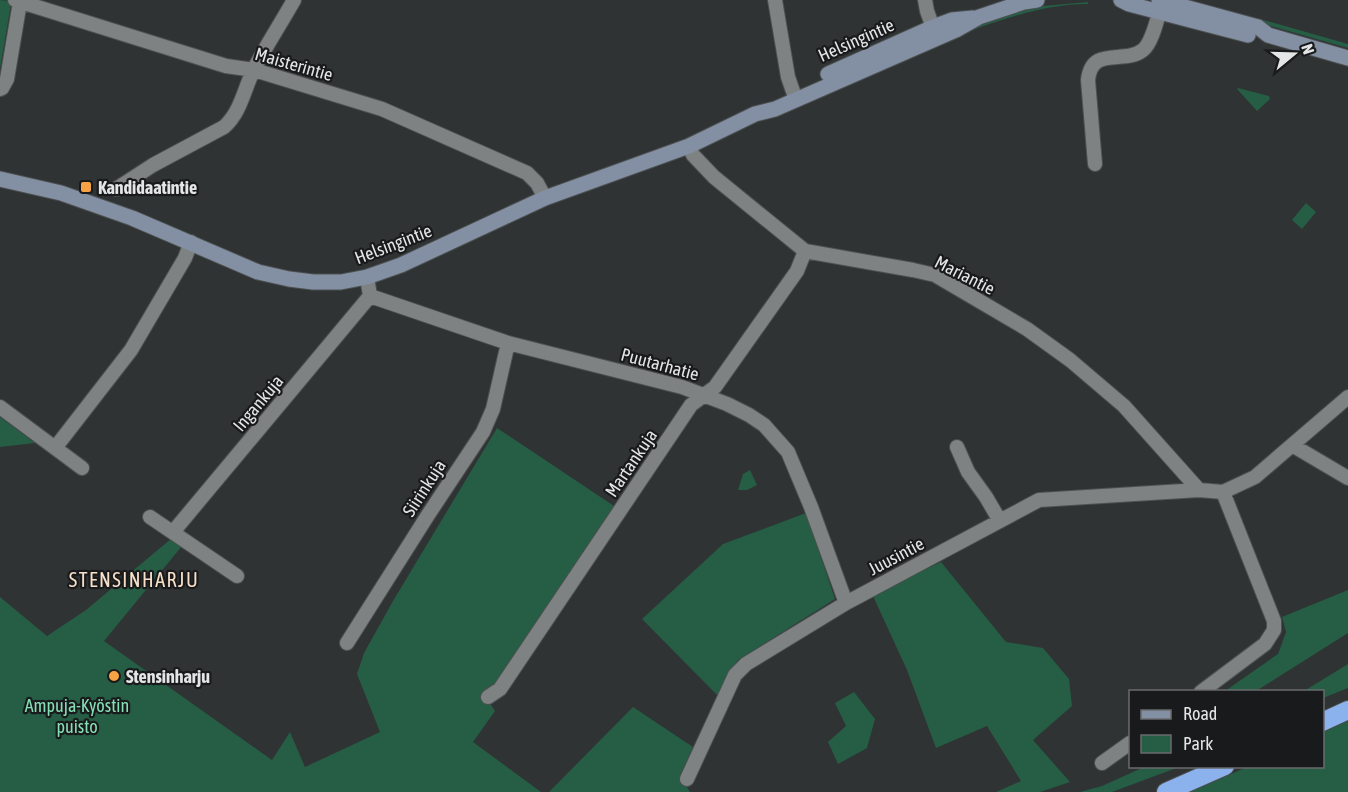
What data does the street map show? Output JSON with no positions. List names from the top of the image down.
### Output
{
  "streets": {
    "main road": ["Helsingintie"],
    "street": [
      "Maisterintie",
      "Mariantie",
      "Puutarhatie",
      "Ingankuja",
      "Martankuja",
      "Siirinkuja",
      "Juusintie"
    ]
  },
  "crossings": [
    ["Helsingintie", "Maisterintie"],
    ["Helsingintie", "Mariantie"],
    ["Mariantie", "Martankuja"],
    ["Mariantie", "Juusintie"],
    ["Puutarhatie", "Ingankuja"],
    ["Puutarhatie", "Martankuja"],
    ["Puutarhatie", "Siirinkuja"],
    ["Puutarhatie", "Juusintie"]
  ],
  "districts": ["STENSINHARJU"],
  "parks": ["Ampuja-Kyöstin puisto"],
  "places": {
    "transit": ["Kandidaatintie"],
    "other": ["Stensinharju"]
  },
  "legend": ["Road", "Park"],
  "north": "right"
}
